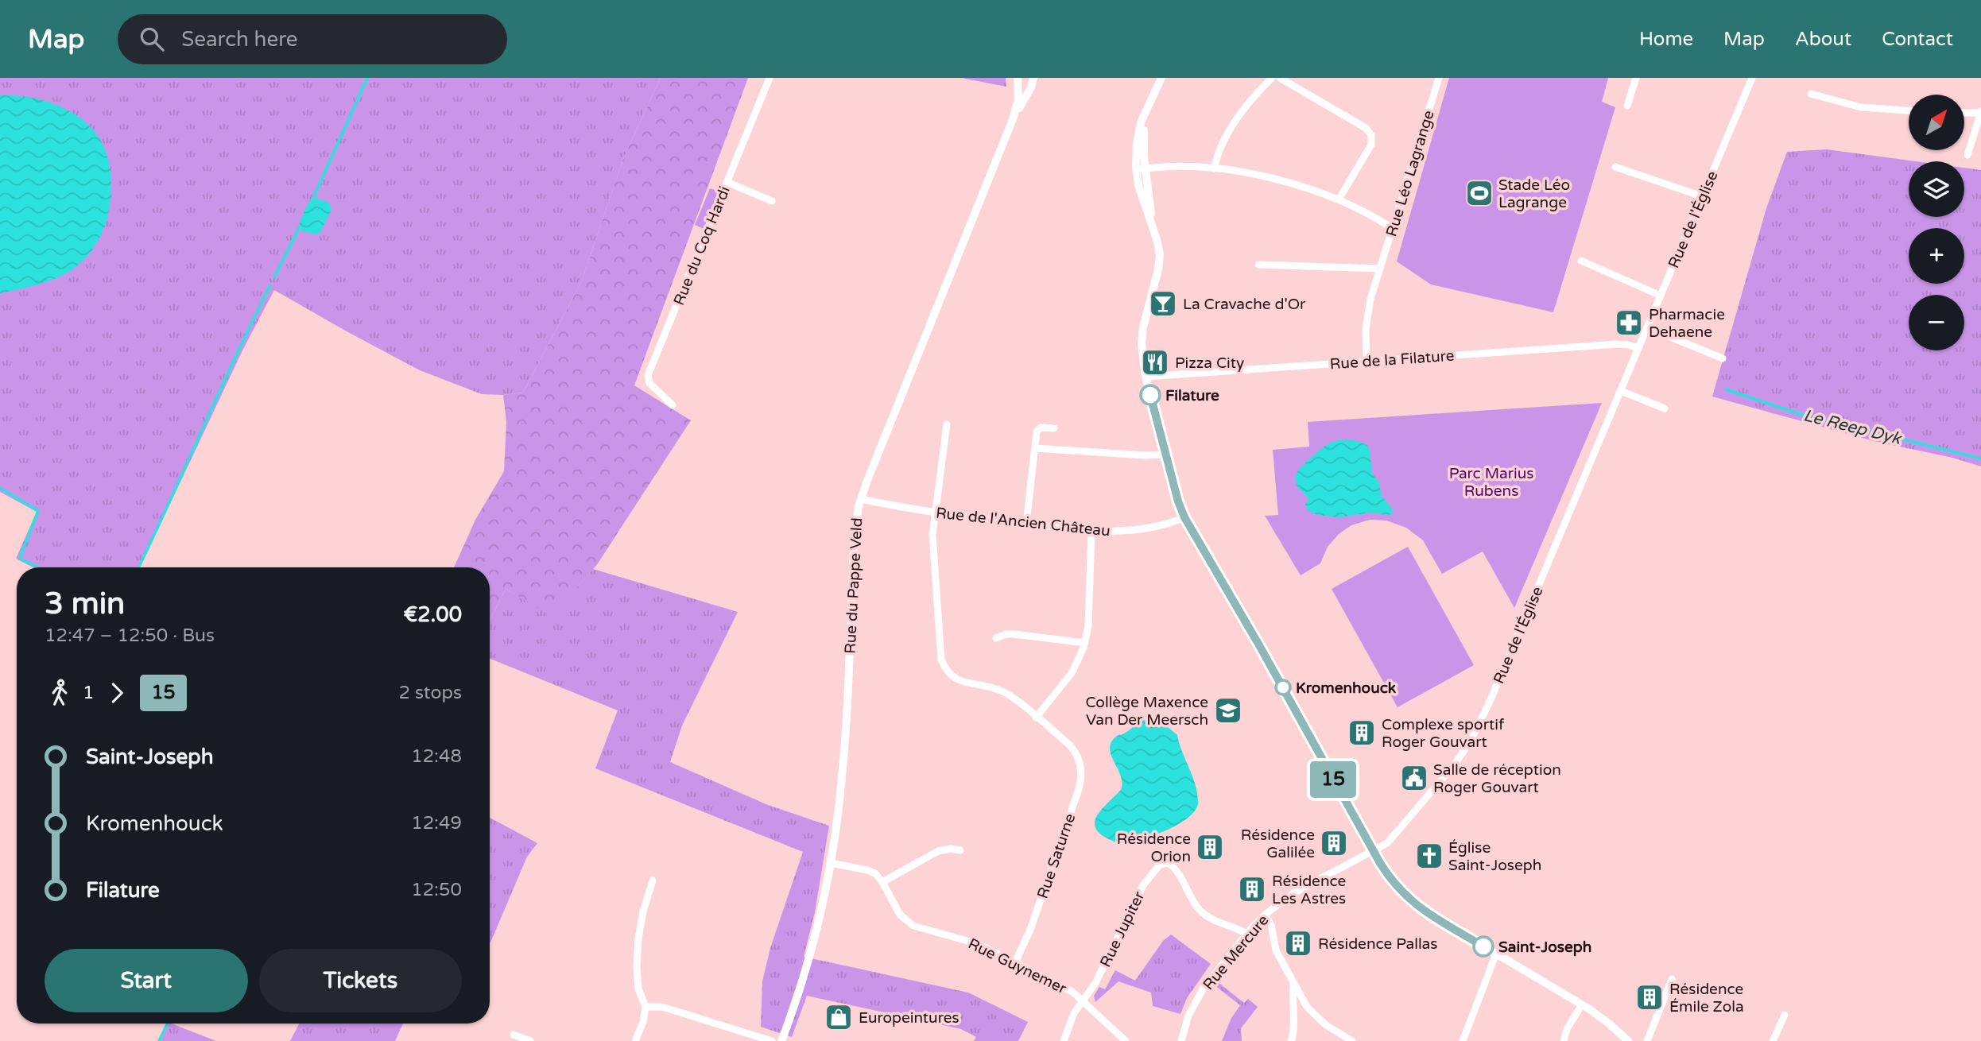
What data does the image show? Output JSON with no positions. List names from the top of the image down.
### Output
{
  "streets": {
    "street": [
      "Rue Léo Lagrange",
      "Rue de l'Église",
      "Rue du Coq Hardi",
      "Rue de la Filature",
      "Rue de l'Ancien Château",
      "Rue du Pappe Veld",
      "Rue Saturne",
      "Rue Jupiter",
      "Rue Mercure",
      "Rue Guynemer"
    ]
  },
  "crossings": [
    ["Rue Léo Lagrange", "Rue de la Filature"],
    ["Rue de l'Église", "Rue de la Filature"],
    ["Rue de l'Église", "Rue Mercure"],
    ["Rue de l'Ancien Château", "Rue du Pappe Veld"],
    ["Rue Saturne", "Rue Guynemer"],
    ["Rue Jupiter", "Rue Mercure"],
    ["Rue Jupiter", "Rue Guynemer"]
  ],
  "water": ["Le Reep Dyk"],
  "parks": ["Parc Marius Rubens"],
  "places": {
    "sports": ["Stade Léo Lagrange"],
    "bar": ["La Cravache d'Or"],
    "pharmacy": ["Pharmacie Dehaene"],
    "restaurant": ["Pizza City"],
    "other": ["Filature", "Kromenhouck", "Saint-Joseph"],
    "school or university": ["Collège Maxence Van Der Meersch"],
    "building": [
      "Complexe sportif Roger Gouvart",
      "Résidence Galilée",
      "Résidence Orion",
      "Résidence Les Astres",
      "Résidence Pallas",
      "Résidence Émile Zola"
    ],
    "public building": ["Salle de réception Roger Gouvart"],
    "church": ["Église Saint-Joseph"],
    "shop": ["Europeintures"]
  },
  "lines": ["bus line 15"],
  "north": "top right",
  "page": {
    "header": "Map",
    "search": "Search here",
    "nav": [
      "Home",
      "Map",
      "About",
      "Contact"
    ],
    "on_map": "15",
    "map_buttons": ["+", "−"],
    "heading": ["3 min", "12:47 – 12:50 · Bus", "€2.00"],
    "legs": ["1", "15", "2 stops"],
    "list": [
      {
        "name": "Saint-Joseph",
        "value": "12:48"
      },
      {
        "name": "Kromenhouck",
        "value": "12:49"
      },
      {
        "name": "Filature",
        "value": "12:50"
      }
    ],
    "buttons": ["Start", "Tickets"]
  }
}
